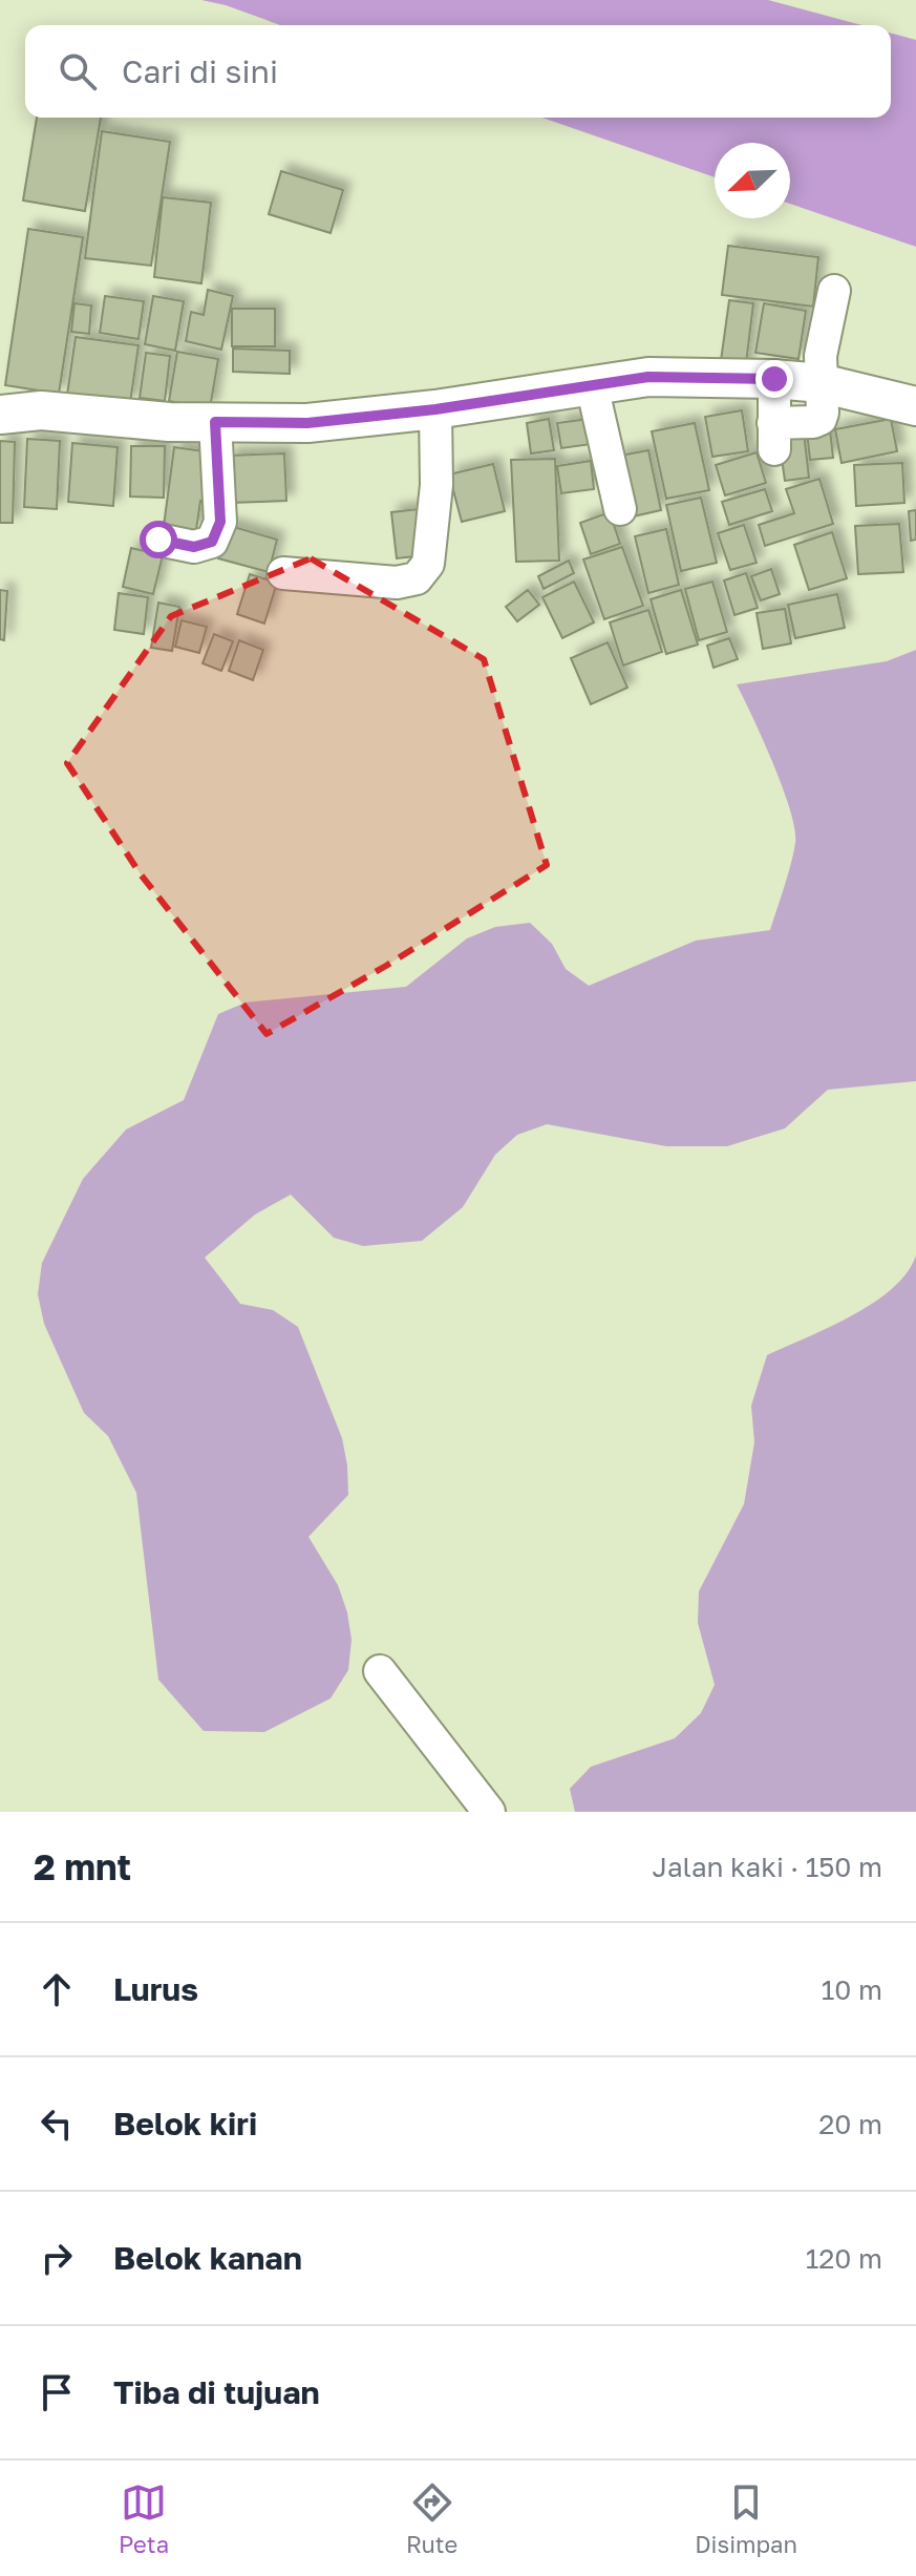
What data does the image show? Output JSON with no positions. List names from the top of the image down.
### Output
{
  "north": "bottom left",
  "page": {
    "search": "Cari di sini",
    "heading": ["2 mnt", "Jalan kaki · 150 m"],
    "list": [
      ["Lurus", "10 m"],
      ["Belok kiri", "20 m"],
      ["Belok kanan", "120 m"],
      "Tiba di tujuan"
    ],
    "nav": ["Peta", "Rute", "Disimpan"]
  }
}
